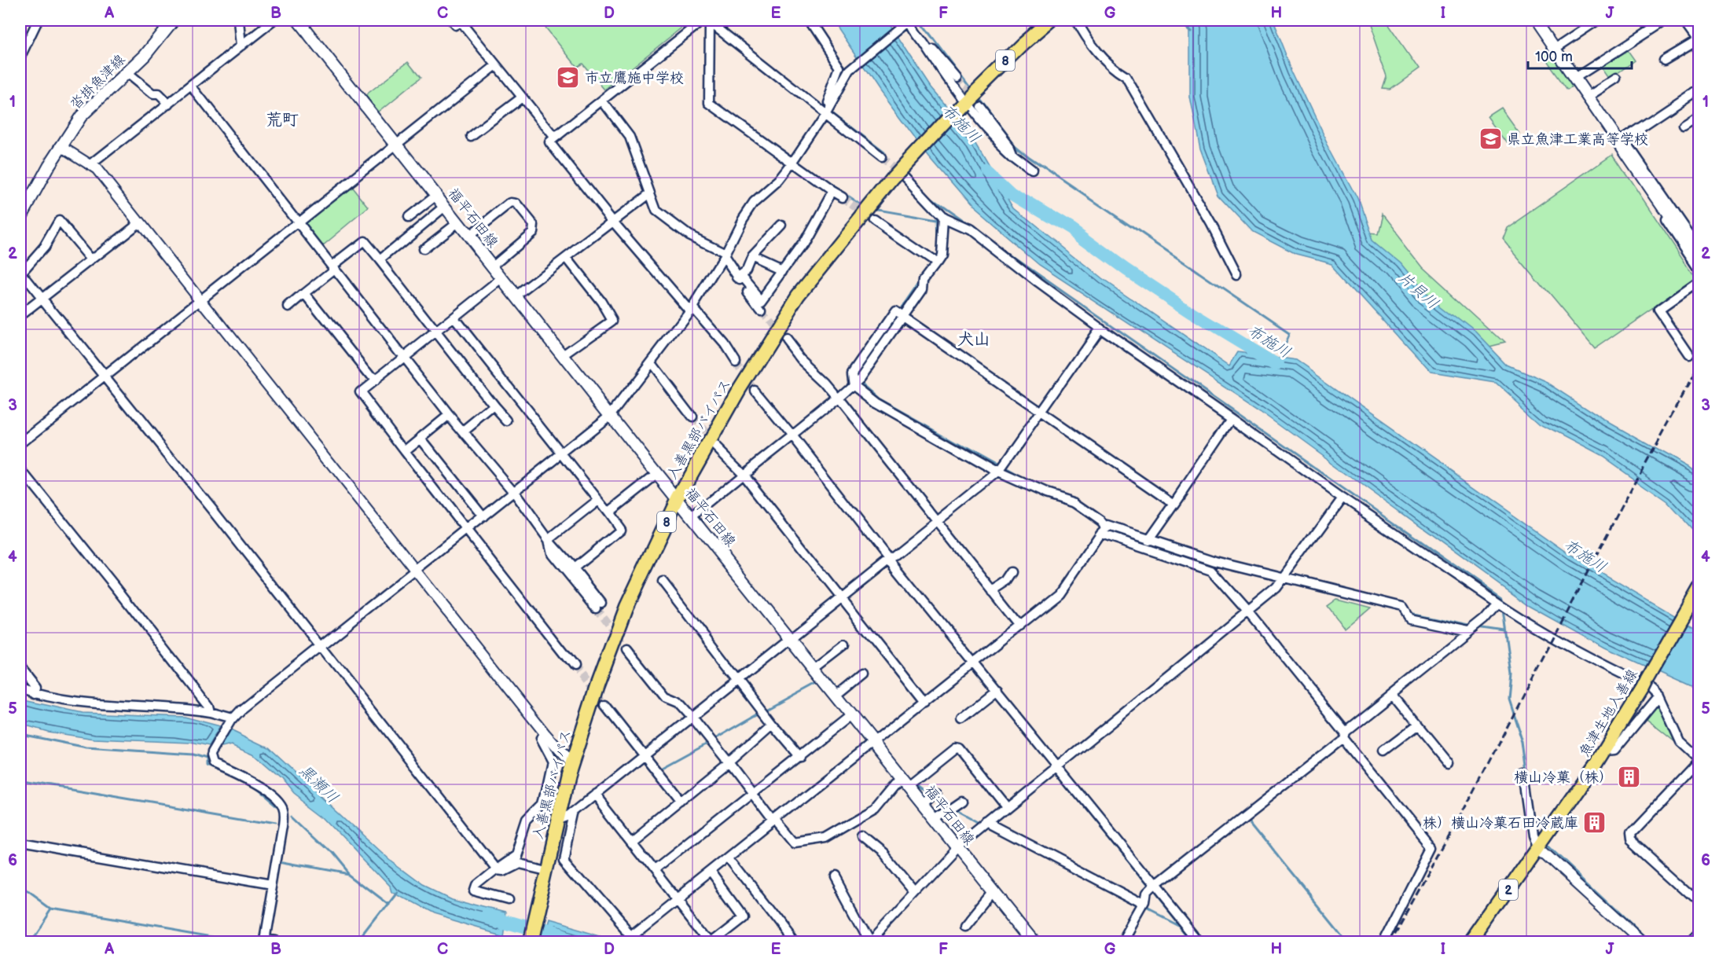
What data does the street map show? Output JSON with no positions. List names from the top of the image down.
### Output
{
  "streets": {
    "highway": ["8", "入善黒部バイパス"],
    "main road": [
      "沓掛魚津線",
      "福平石田線",
      "魚津生地入善線",
      "2"
    ]
  },
  "crossings": [
    ["福平石田線", "入善黒部バイパス"]
  ],
  "districts": ["荒町", "犬山"],
  "water": ["布施川", "片貝川", "黒瀬川"],
  "places": {
    "school or university": ["市立鷹施中学校", "県立魚津工業高等学校"],
    "building": ["横山冷菓（株）", "株）横山冷菓石田冷蔵庫"]
  },
  "scale_bar": "100 m",
  "grid": {
    "columns": [
      "A",
      "B",
      "C",
      "D",
      "E",
      "F",
      "G",
      "H",
      "I",
      "J"
    ],
    "rows": [
      "1",
      "2",
      "3",
      "4",
      "5",
      "6"
    ]
  }
}
